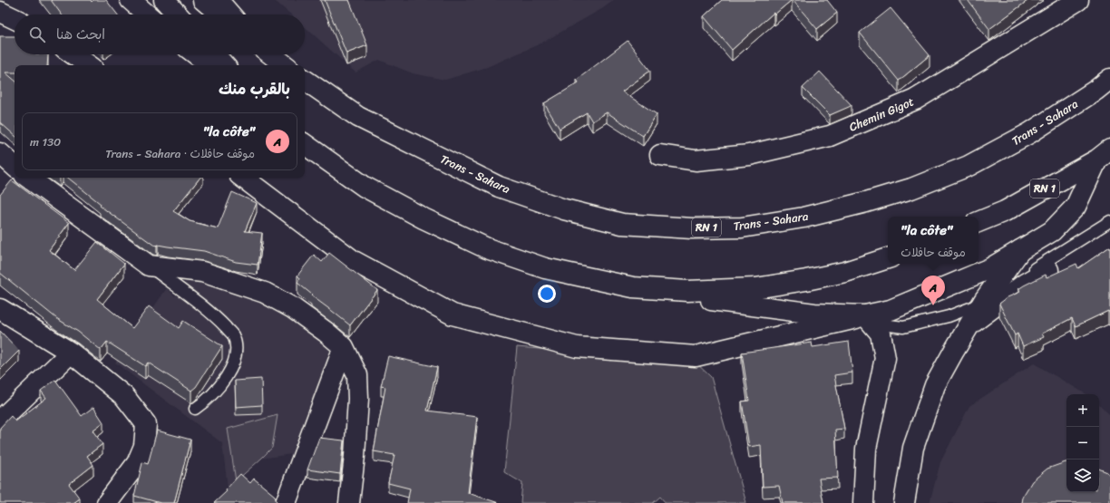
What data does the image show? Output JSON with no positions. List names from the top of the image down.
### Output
{
  "streets": {
    "main road": ["Chemin Gigot", "Trans - Sahara", "RN 1"]
  },
  "page": {
    "search": "ابحث هنا",
    "heading": "بالقرب منك",
    "list": [
      {
        "mark": "A",
        "name": "\"la côte\"",
        "note": "موقف حافلات · Trans - Sahara",
        "value": "130 m"
      }
    ],
    "popup": ["\"la côte\"", "موقف حافلات"],
    "pins": "A",
    "map_buttons": ["+", "−"]
  }
}
